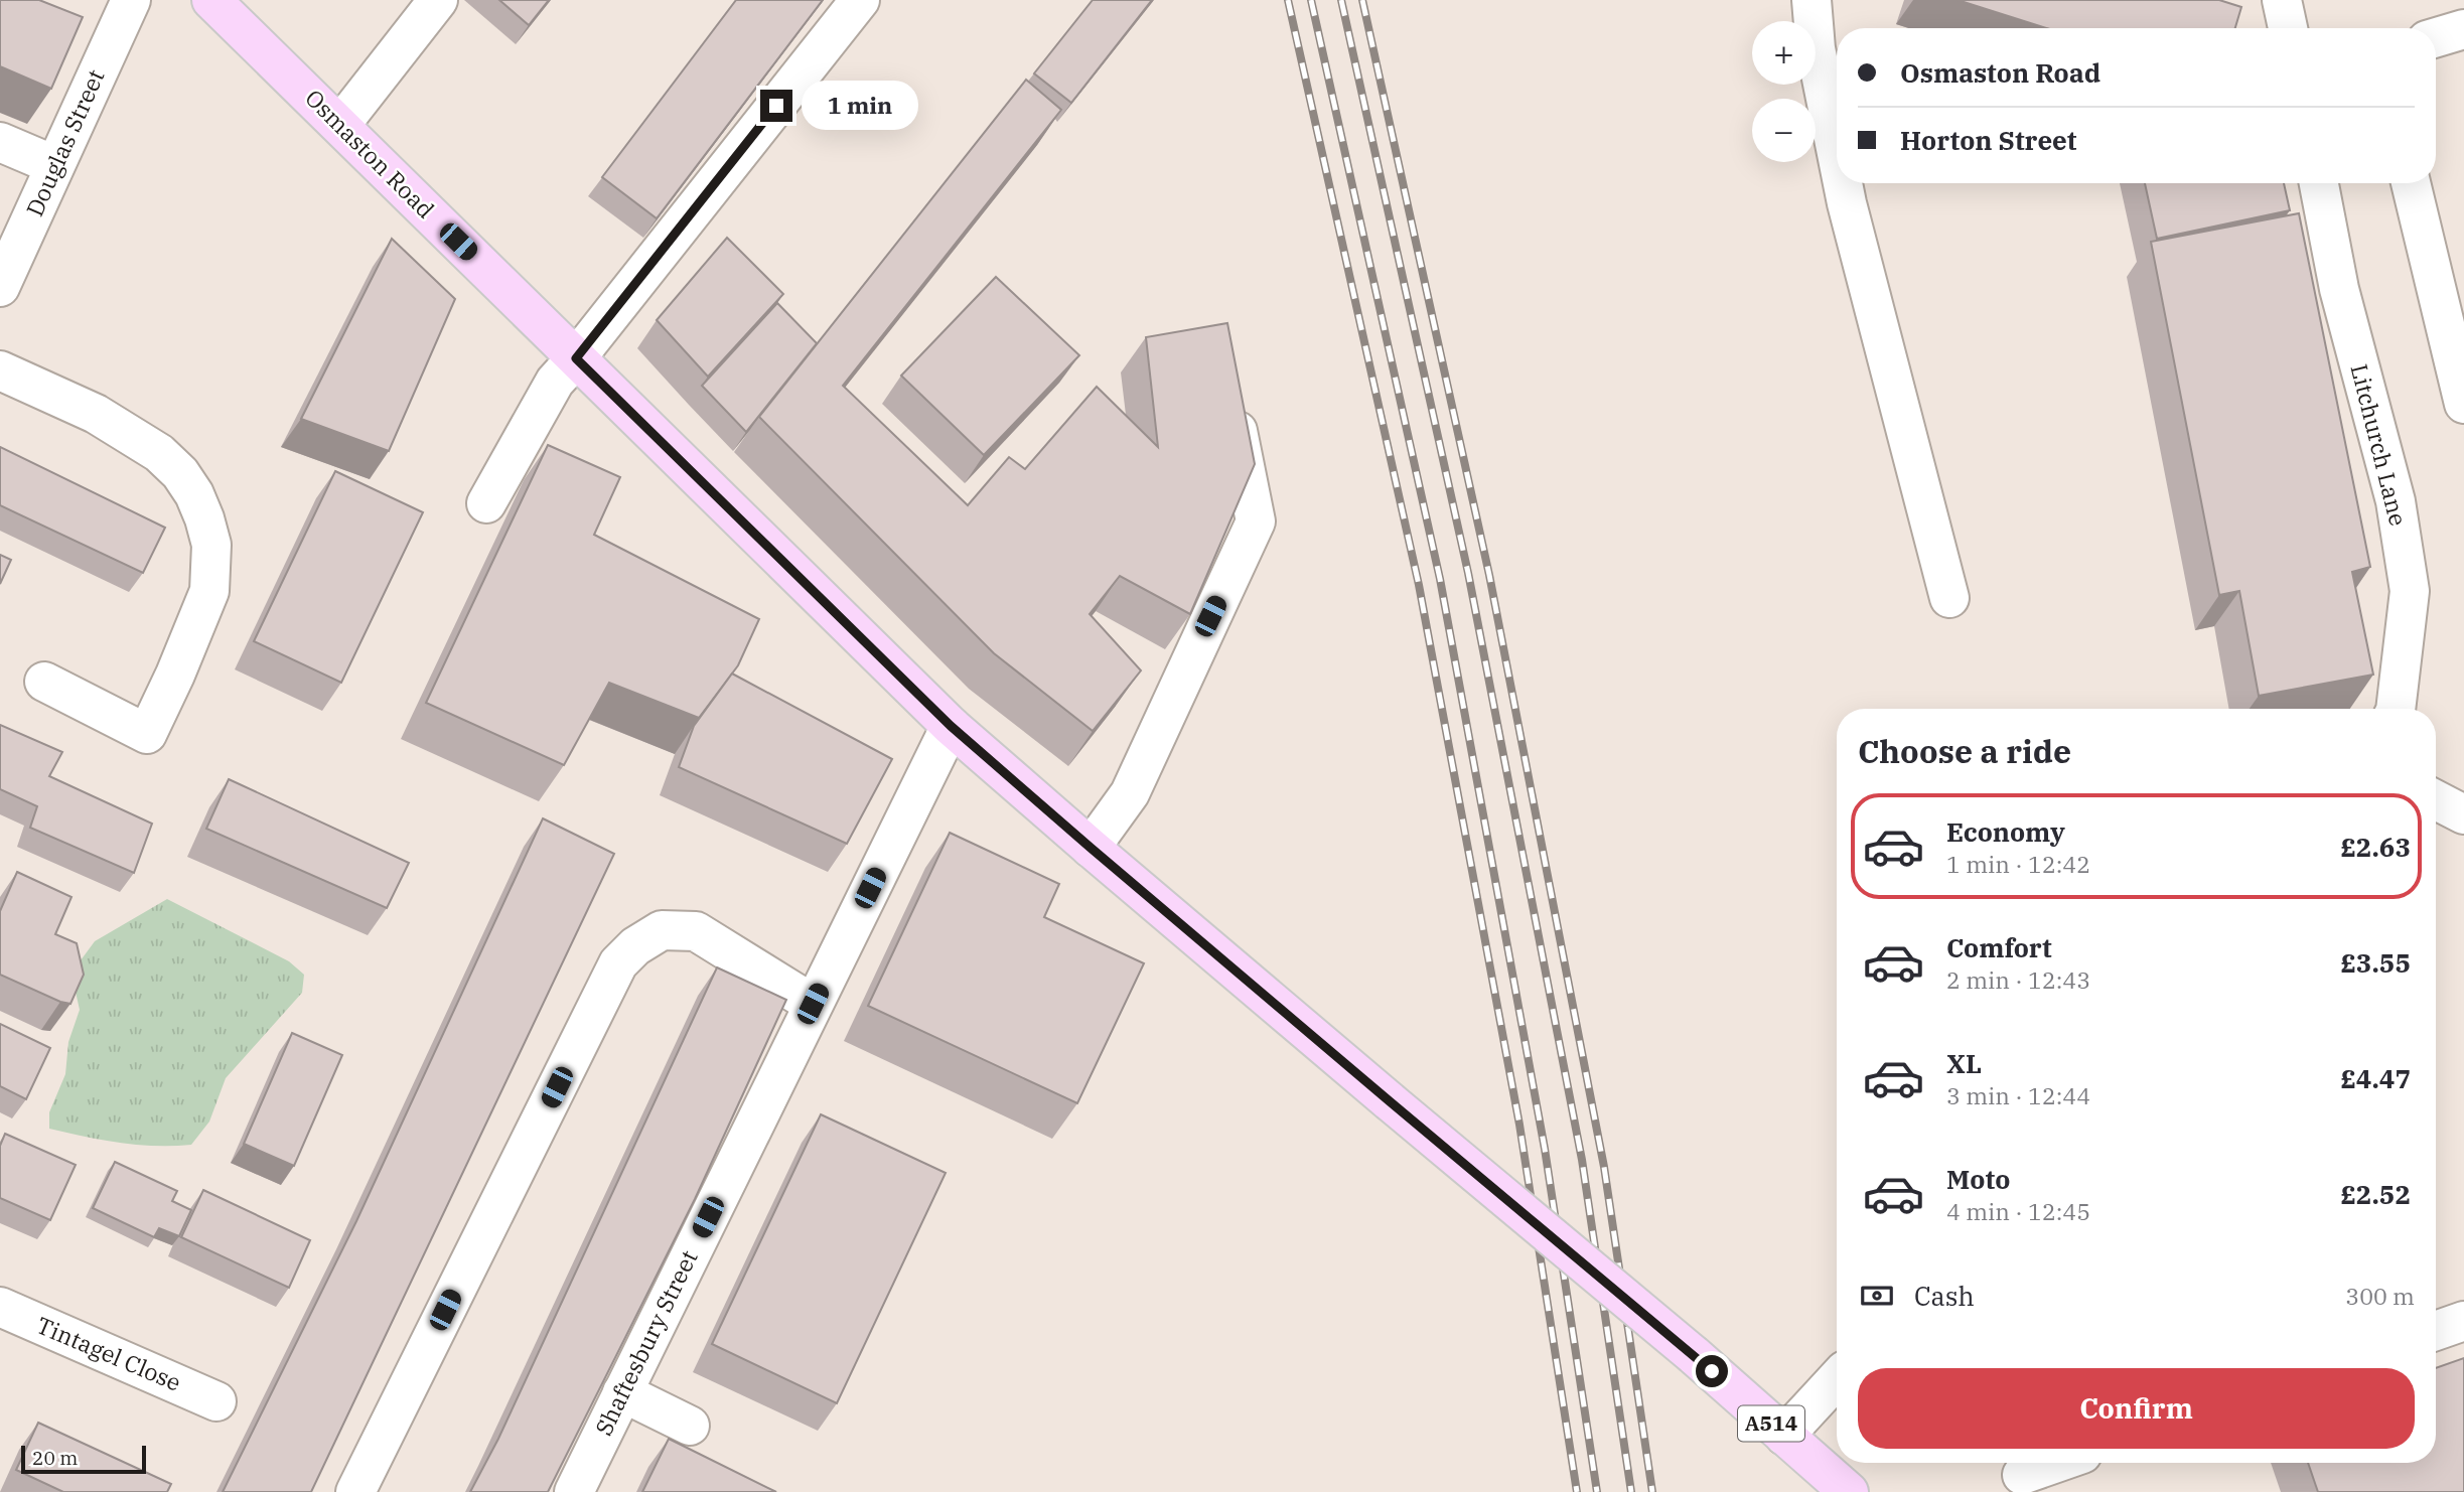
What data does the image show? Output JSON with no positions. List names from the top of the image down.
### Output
{
  "streets": {
    "main road": ["Osmaston Road", "A514"],
    "street": [
      "Douglas Street",
      "Litchurch Lane",
      "Shaftesbury Street",
      "Tintagel Close"
    ]
  },
  "crossings": [
    ["Osmaston Road", "Shaftesbury Street"]
  ],
  "scale_bar": "20 m",
  "page": {
    "map_buttons": ["+", "−"],
    "banner": ["Osmaston Road", "Horton Street"],
    "bubble": "1 min",
    "heading": "Choose a ride",
    "list": [
      {
        "name": "Economy",
        "note": "1 min · 12:42",
        "value": "£2.63"
      },
      {
        "name": "Comfort",
        "note": "2 min · 12:43",
        "value": "£3.55"
      },
      {
        "name": "XL",
        "note": "3 min · 12:44",
        "value": "£4.47"
      },
      {
        "name": "Moto",
        "note": "4 min · 12:45",
        "value": "£2.52"
      }
    ],
    "pay": ["Cash", "300 m"],
    "buttons": "Confirm",
    "scale": "20 m"
  }
}
